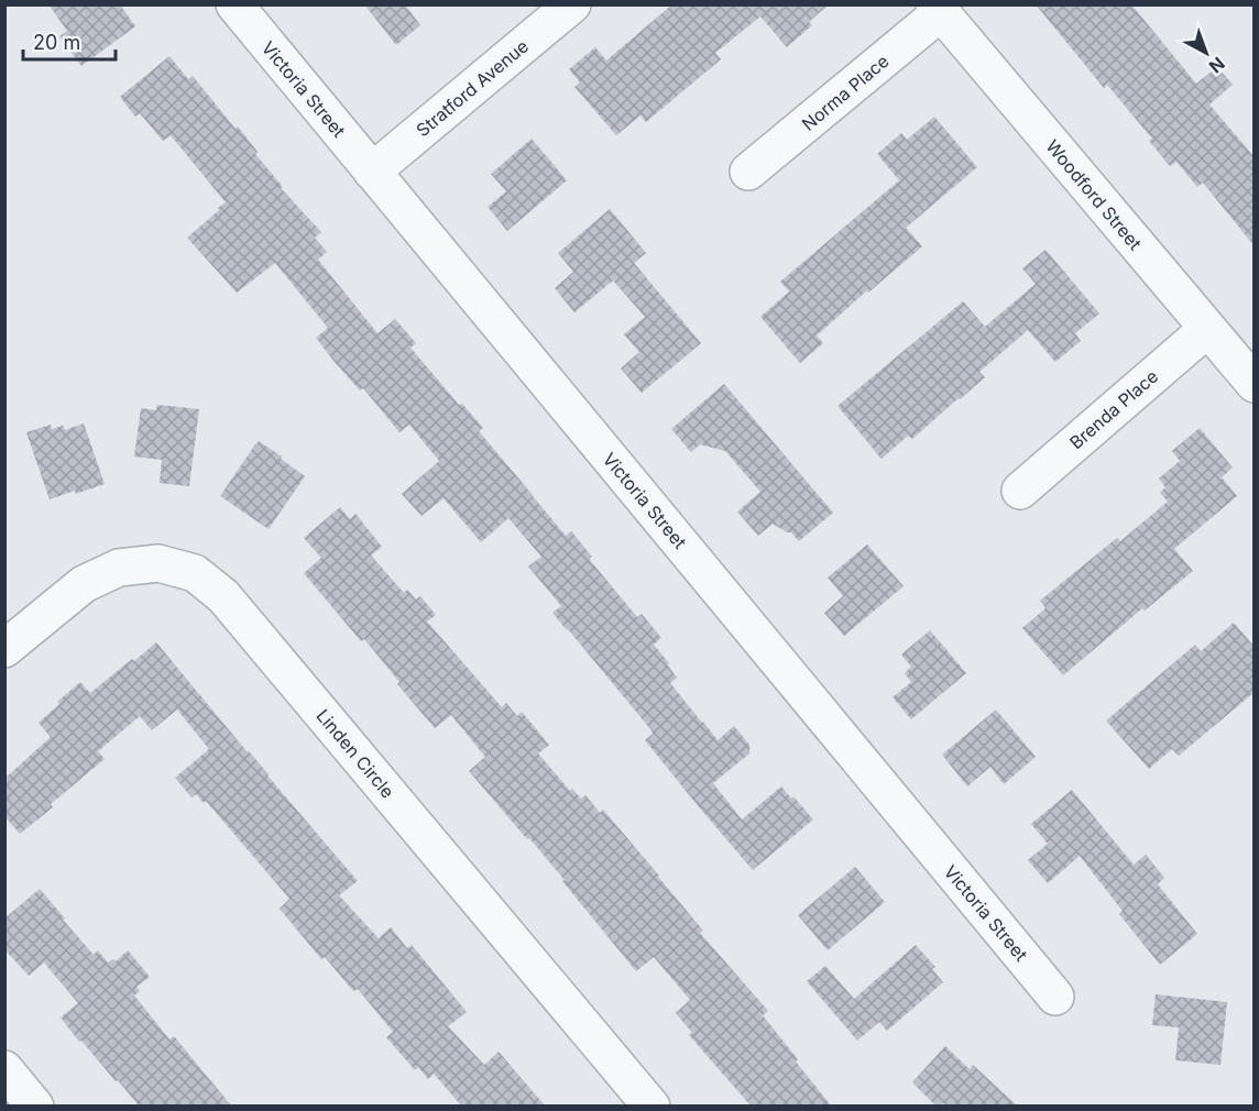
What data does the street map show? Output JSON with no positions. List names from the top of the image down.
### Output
{
  "streets": {
    "street": [
      "Stratford Avenue",
      "Victoria Street",
      "Norma Place",
      "Woodford Street",
      "Brenda Place",
      "Linden Circle"
    ]
  },
  "crossings": [
    ["Stratford Avenue", "Victoria Street"],
    ["Norma Place", "Woodford Street"],
    ["Woodford Street", "Brenda Place"]
  ],
  "scale_bar": "20 m",
  "north": "bottom right"
}
